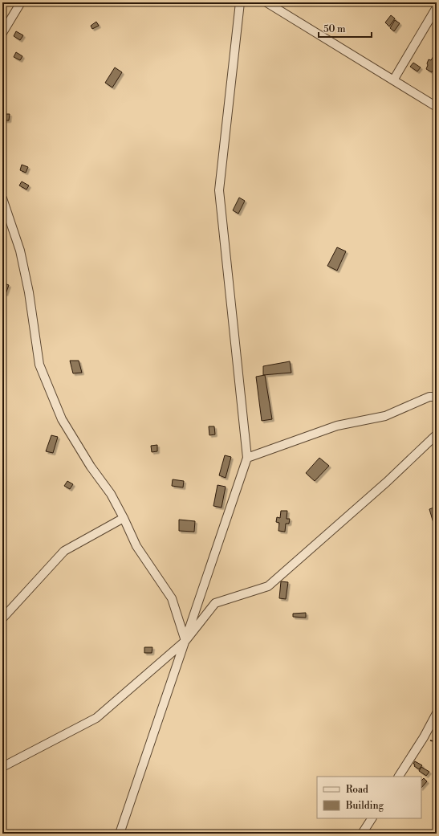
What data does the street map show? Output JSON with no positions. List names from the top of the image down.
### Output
{
  "legend": ["Road", "Building"],
  "scale_bar": "50 m"
}
